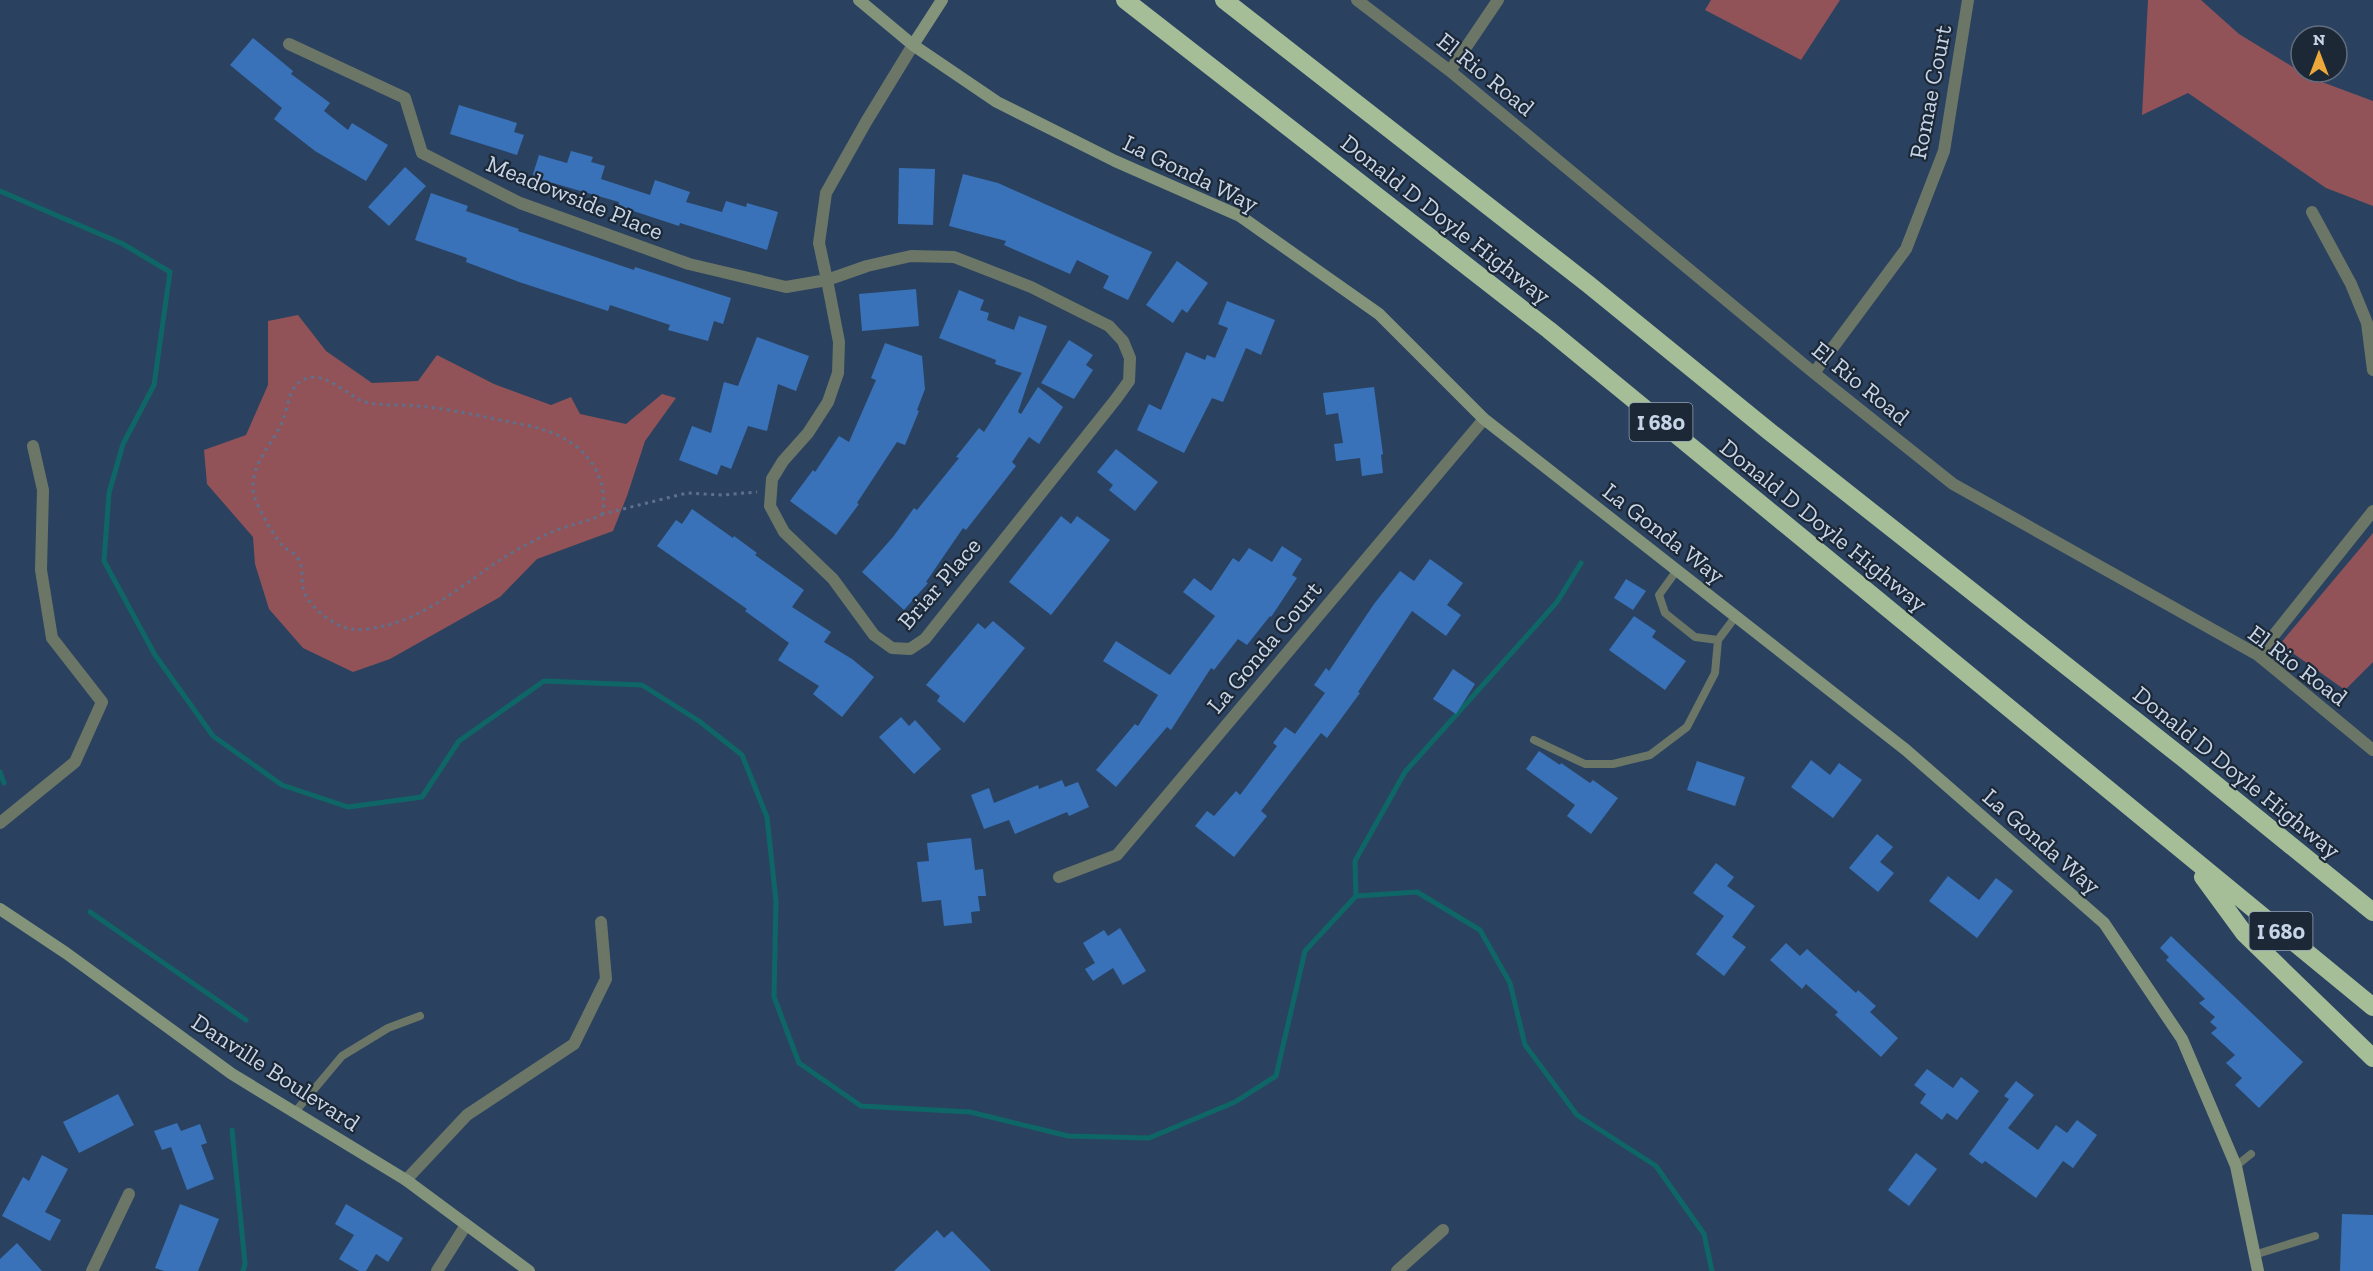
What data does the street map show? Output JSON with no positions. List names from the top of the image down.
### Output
{
  "streets": {
    "highway": ["Donald D Doyle Highway", "I 680"],
    "street": [
      "El Rio Road",
      "Romae Court",
      "La Gonda Way",
      "Meadowside Place",
      "Briar Place",
      "La Gonda Court",
      "Danville Boulevard"
    ]
  },
  "crossings": [
    ["El Rio Road", "Romae Court"],
    ["La Gonda Way", "La Gonda Court"],
    ["Meadowside Place", "Briar Place"]
  ],
  "north": "top"
}
